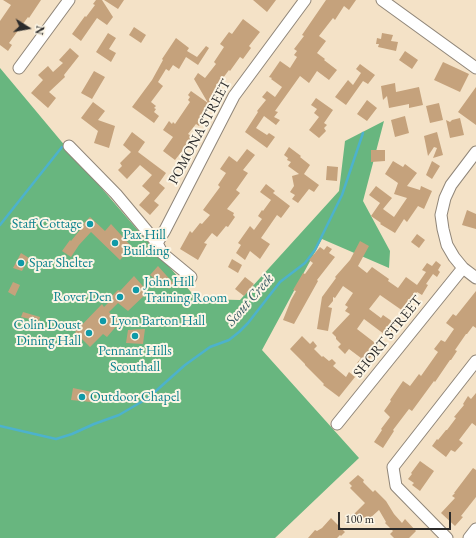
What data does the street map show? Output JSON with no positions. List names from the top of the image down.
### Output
{
  "streets": {
    "street": ["POMONA STREET", "SHORT STREET"]
  },
  "water": ["Scout Creek"],
  "places": [
    "Staff Cottage",
    "Pax Hill Building",
    "Spar Shelter",
    "John Hill Training Room",
    "Rover Den",
    "Lyon Barton Hall",
    "Colin Doust Dining Hall",
    "Pennant Hills Scouthall",
    "Outdoor Chapel"
  ],
  "scale_bar": "100 m",
  "north": "right"
}
